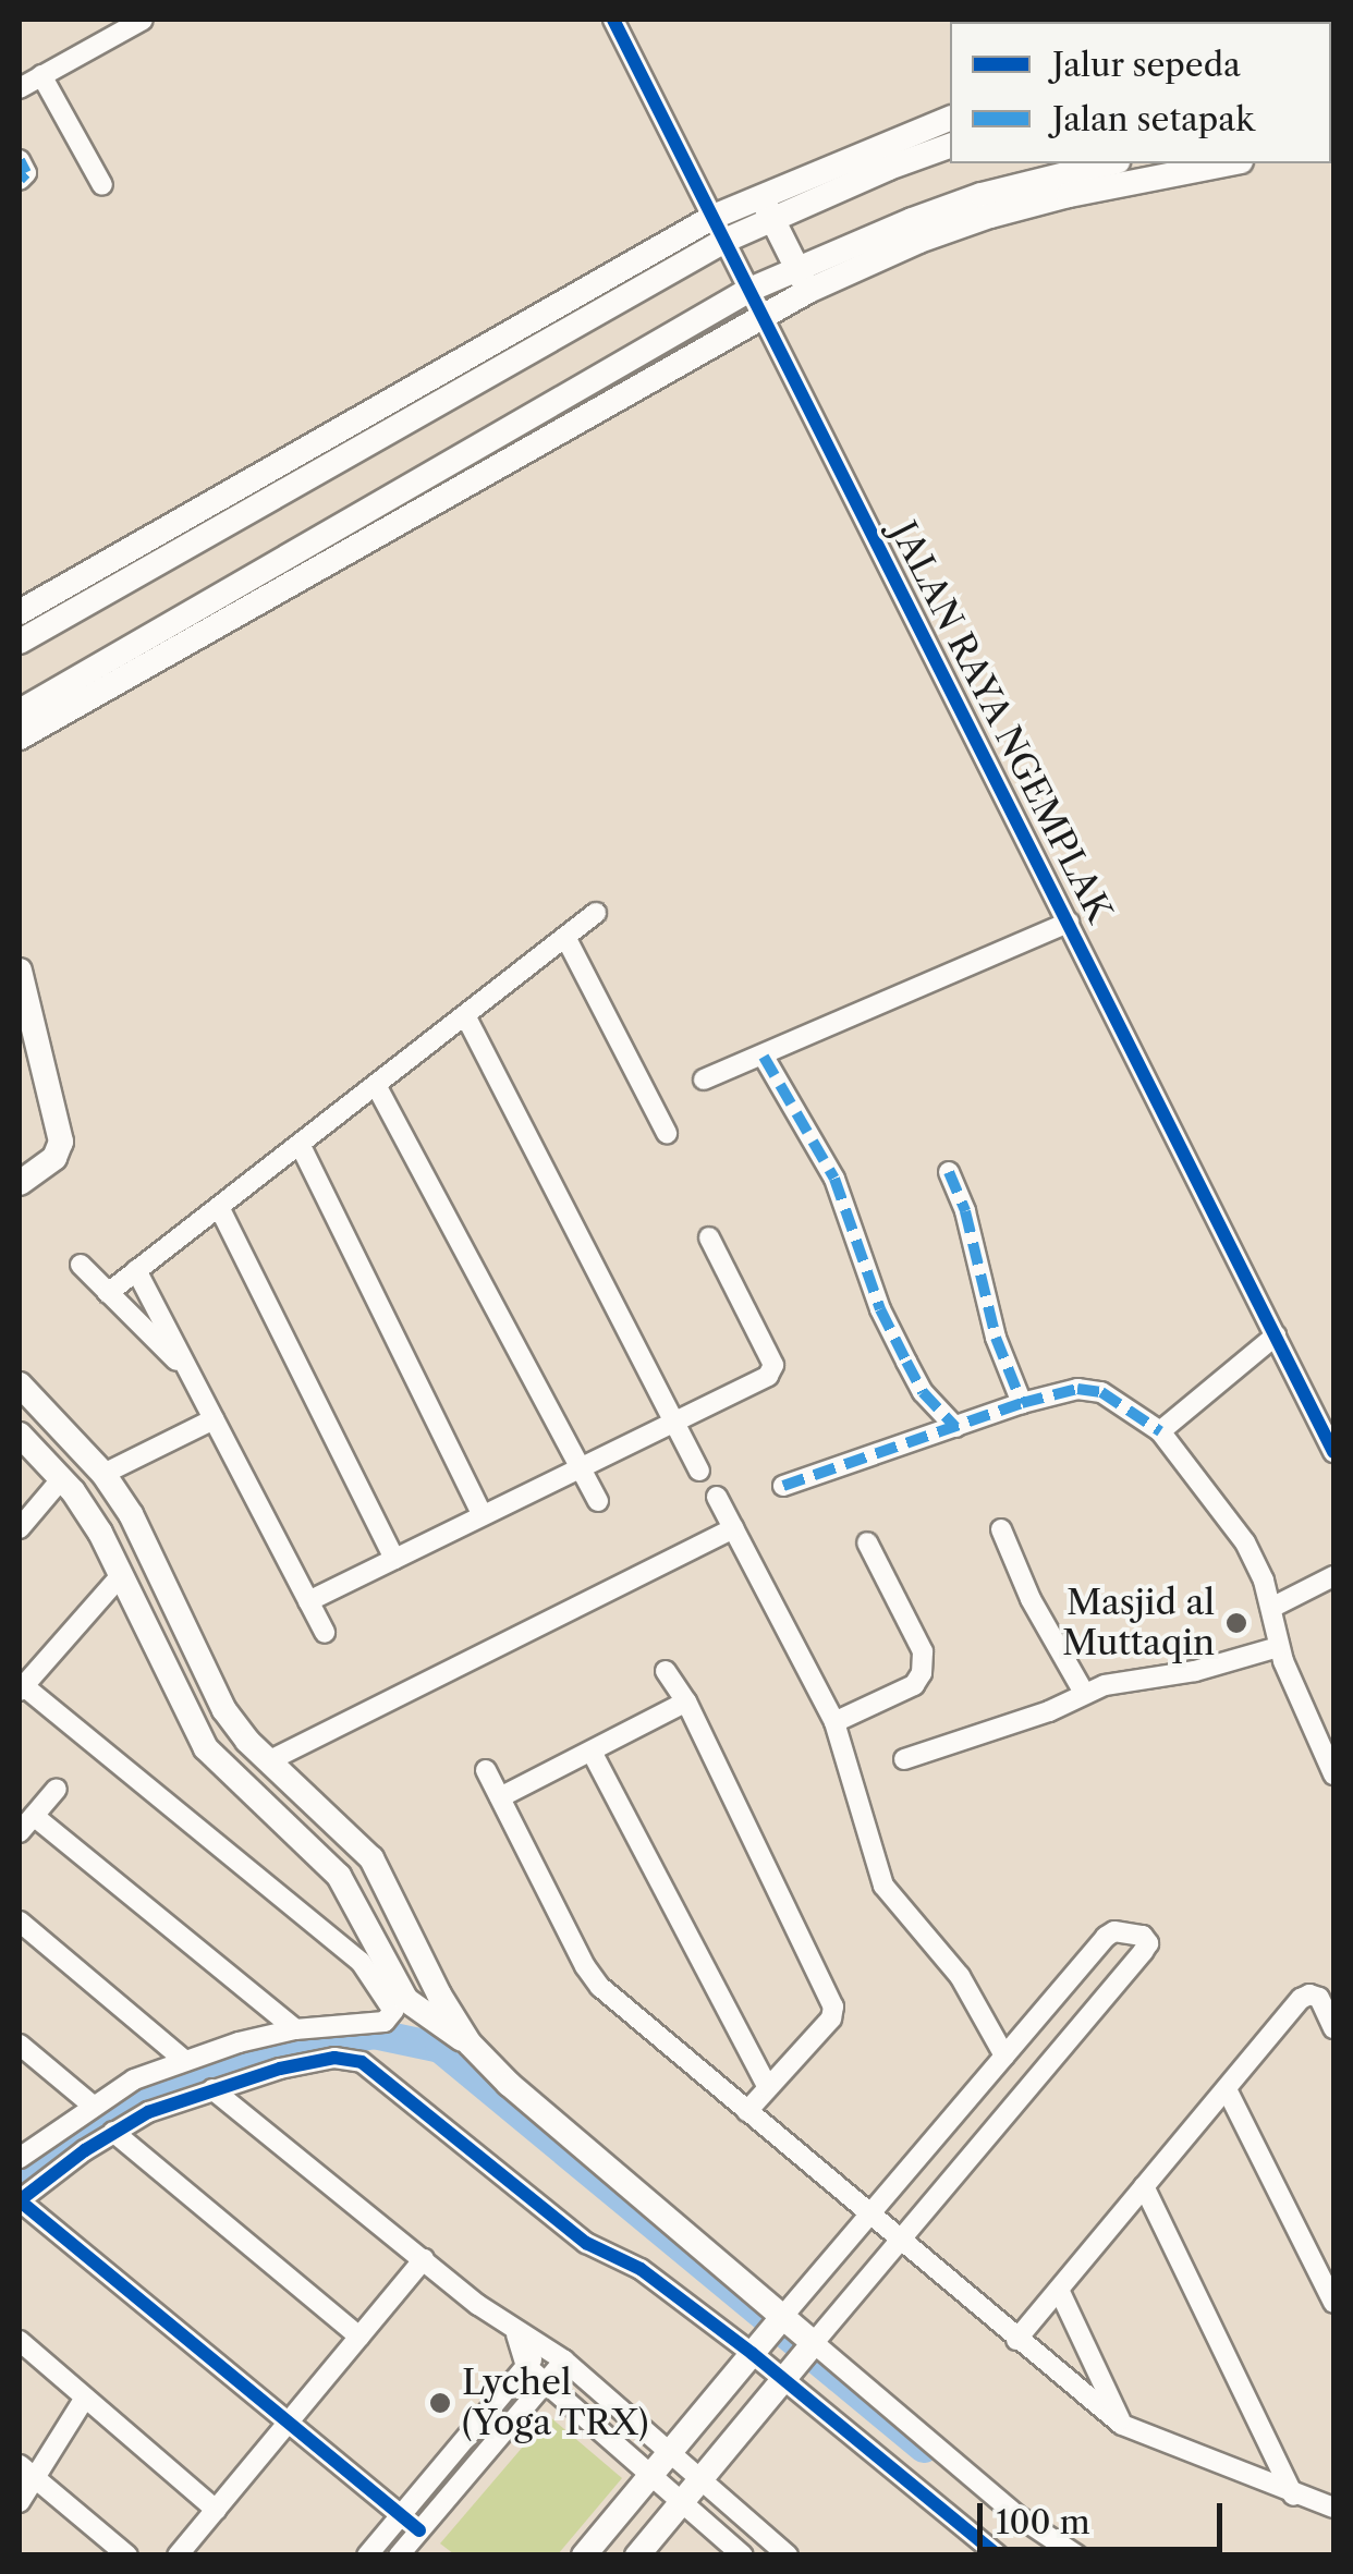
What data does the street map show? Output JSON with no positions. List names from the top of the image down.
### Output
{
  "streets": {
    "street": ["JALAN RAYA NGEMPLAK"]
  },
  "places": ["Masjid al Muttaqin", "Lychel (Yoga TRX)"],
  "legend": ["Jalur sepeda", "Jalan setapak"],
  "scale_bar": "100 m"
}
